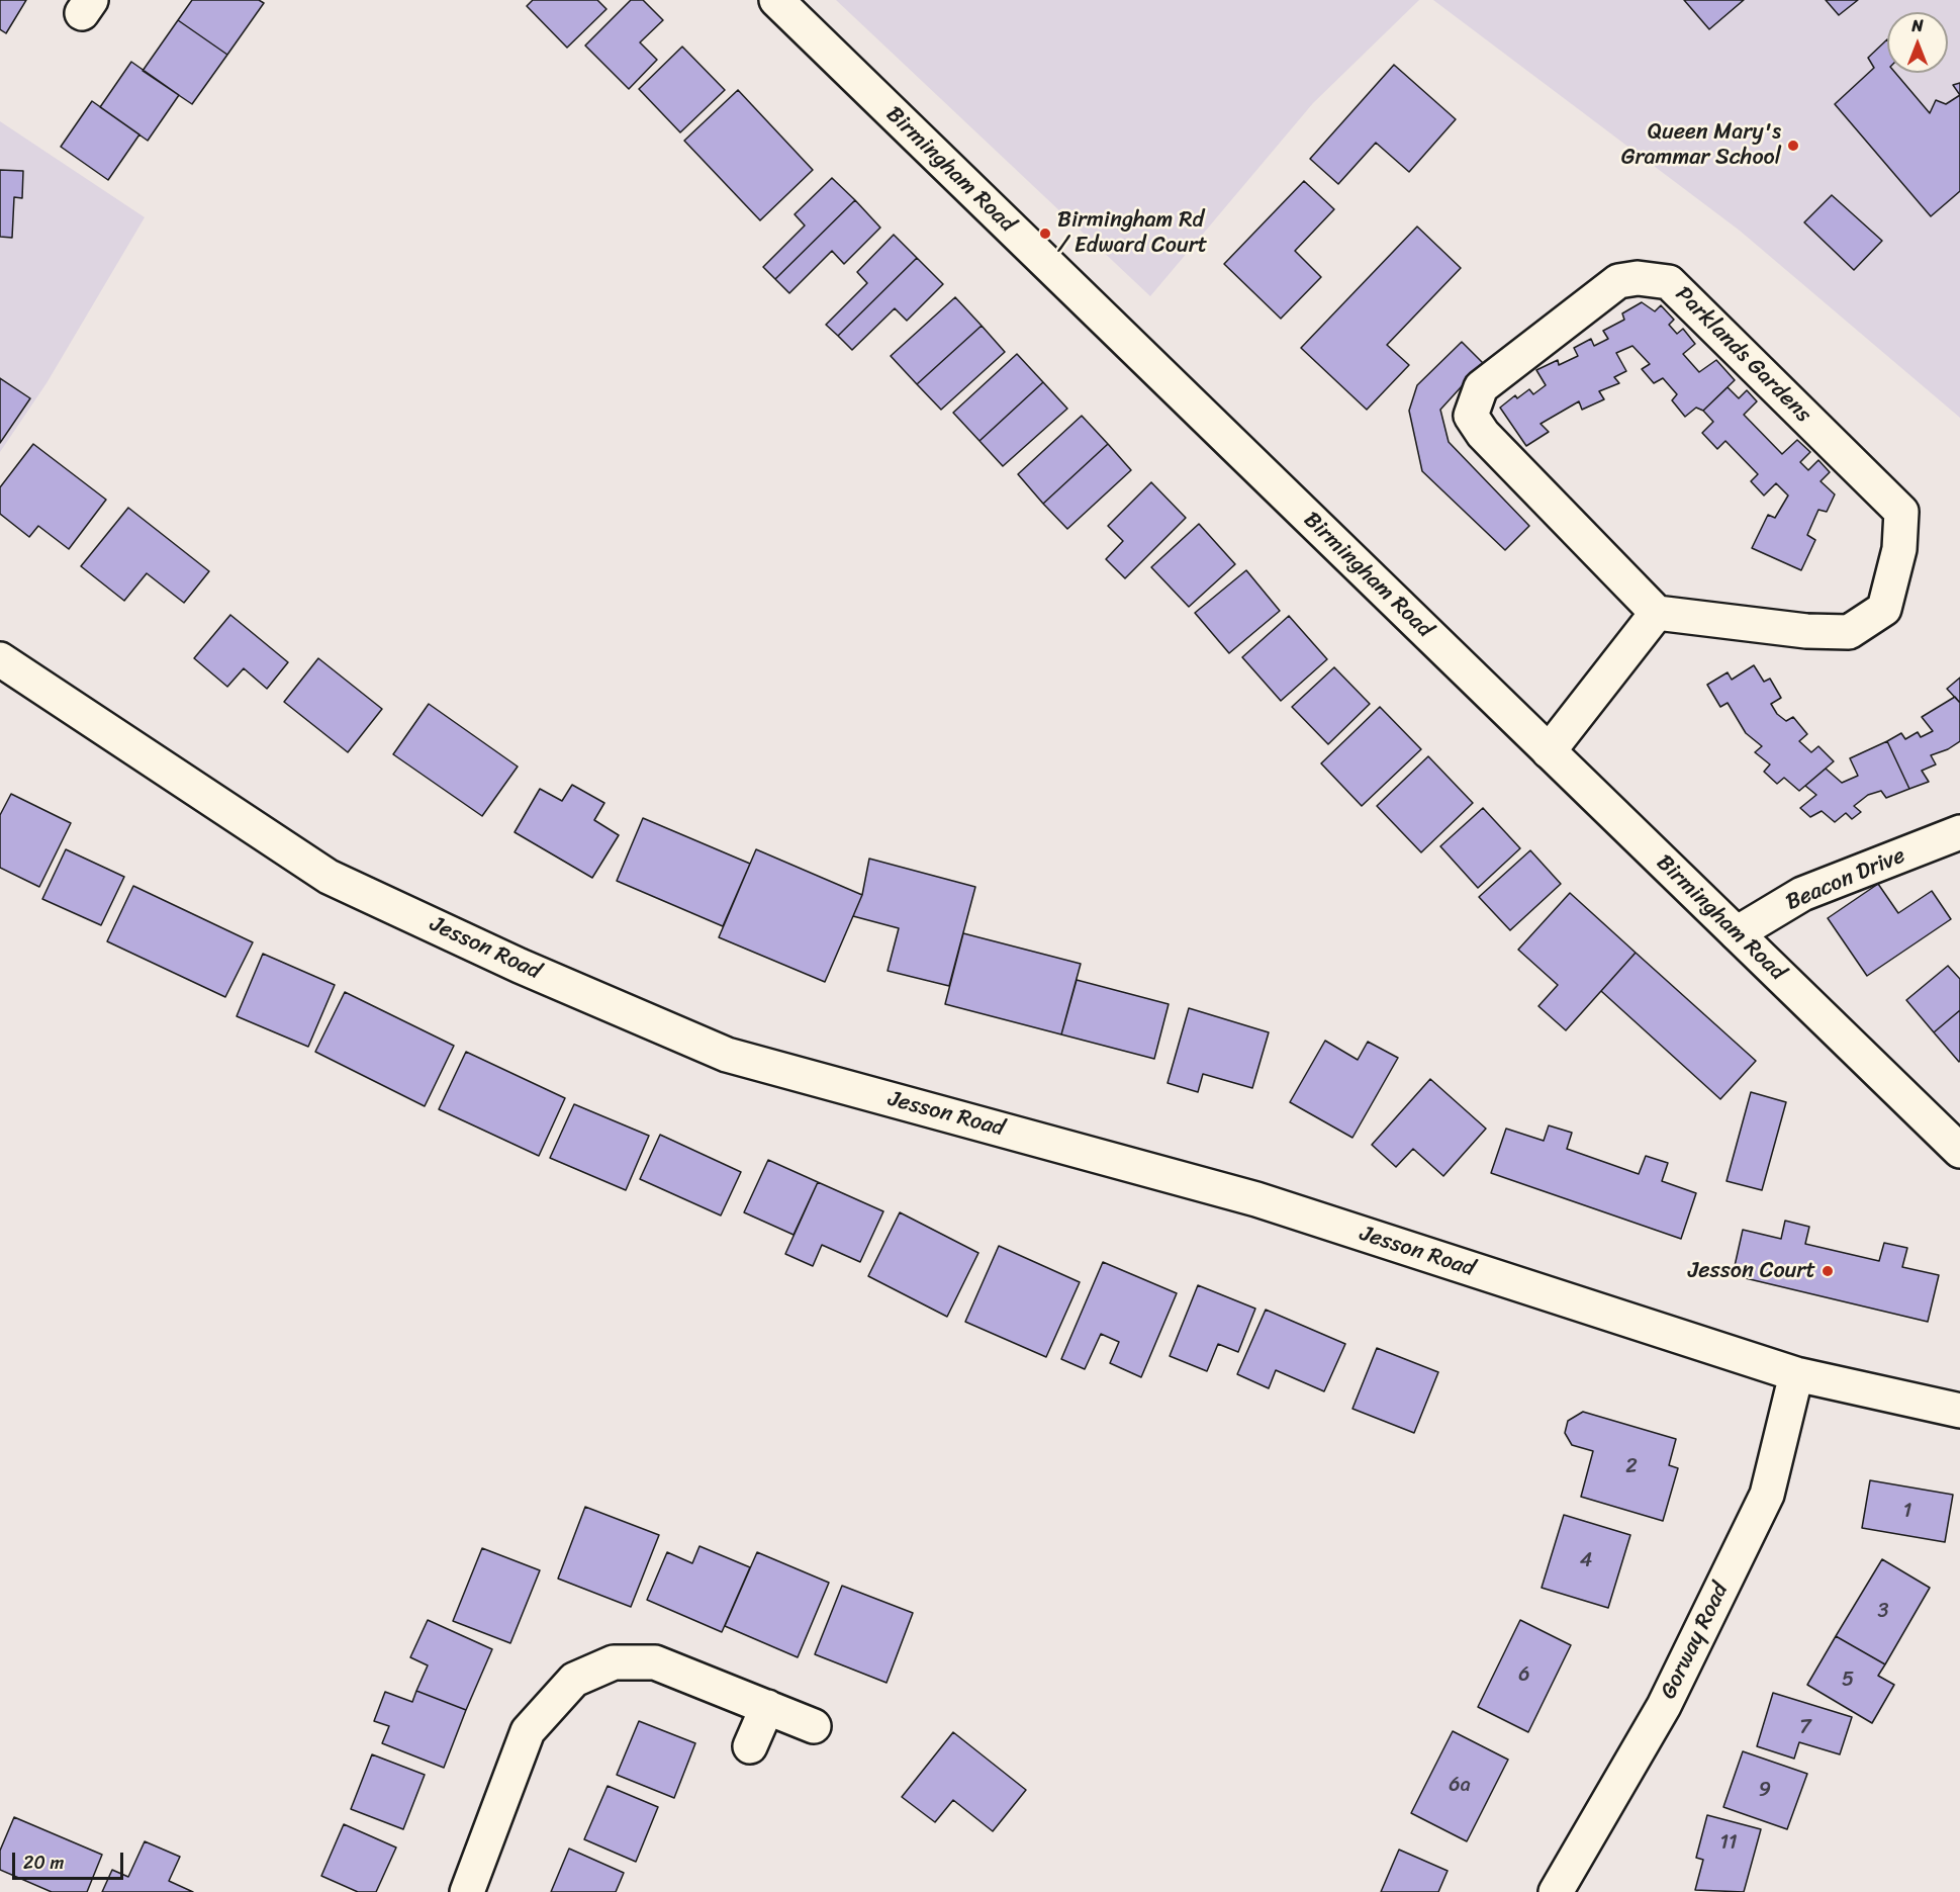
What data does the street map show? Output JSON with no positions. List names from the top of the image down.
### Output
{
  "streets": {
    "street": [
      "Birmingham Road",
      "Parklands Gardens",
      "Beacon Drive",
      "Jesson Road",
      "Gorway Road"
    ]
  },
  "crossings": [
    ["Birmingham Road", "Beacon Drive"],
    ["Jesson Road", "Gorway Road"]
  ],
  "places": ["Queen Mary's Grammar School", "Birmingham Rd / Edward Court", "Jesson Court"],
  "house_numbers": [
    "2",
    "1",
    "4",
    "3",
    "6",
    "5",
    "7",
    "6a",
    "9",
    "11"
  ],
  "scale_bar": "20 m",
  "north": "top"
}
